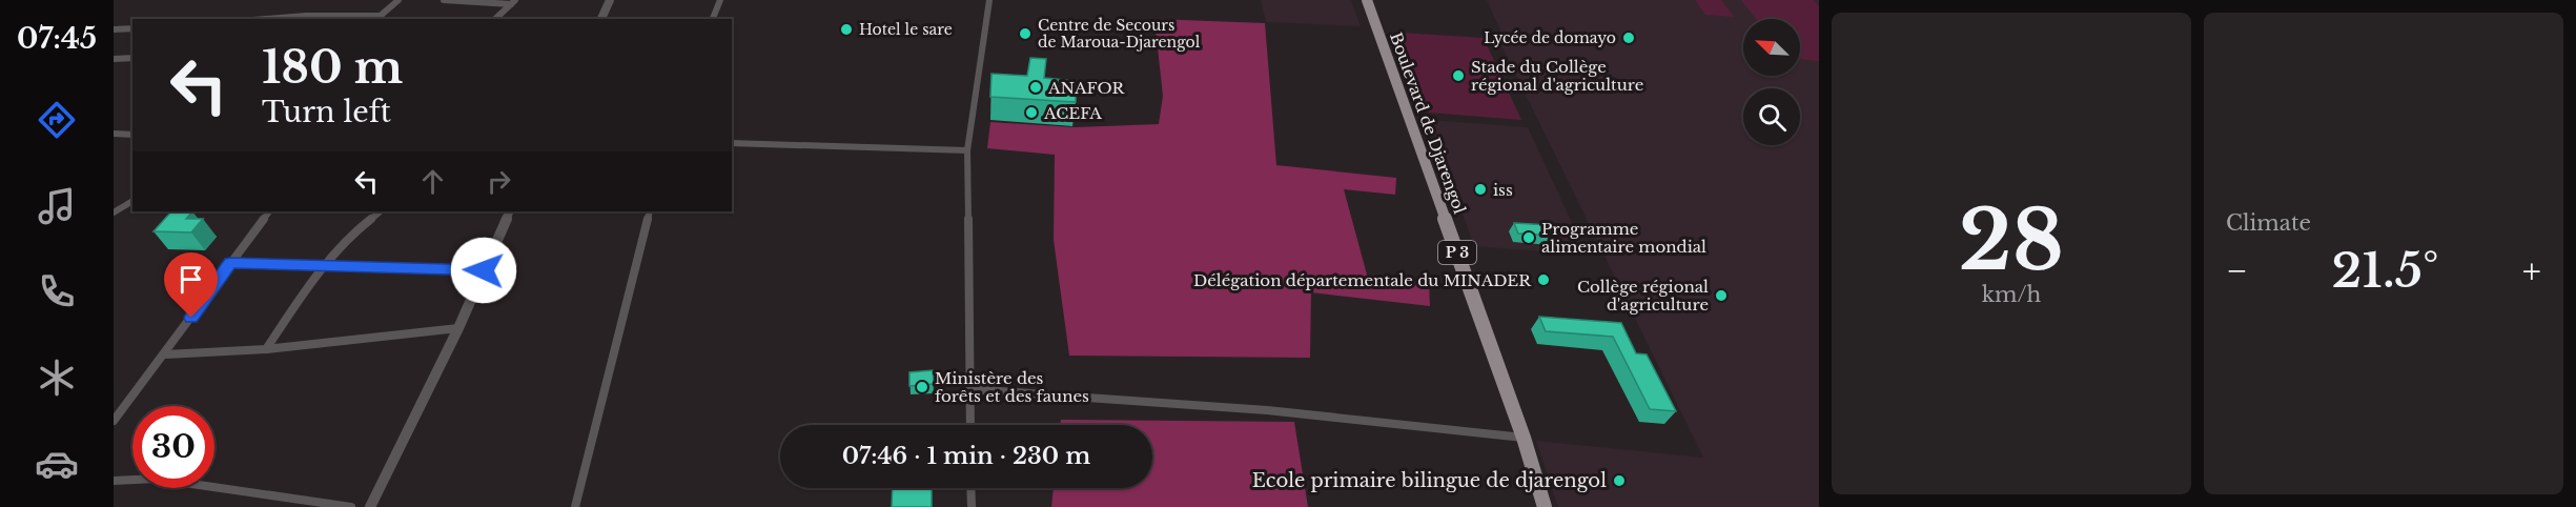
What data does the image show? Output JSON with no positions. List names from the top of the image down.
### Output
{
  "streets": {
    "main road": ["Boulevard de Djarengol", "P 3"]
  },
  "places": [
    "Hotel le sare",
    "Centre de Secours de Maroua-Djarengol",
    "Lycée de domayo",
    "Stade du Collège régional d'agriculture",
    "ANAFOR",
    "ACEFA",
    "iss",
    "Programme alimentaire mondial",
    "Délégation départementale du MINADER",
    "Collège régional d'agriculture",
    "Ministère des forêts et des faunes",
    "Ecole primaire bilingue de djarengol"
  ],
  "north": "top left",
  "page": {
    "tabs": "07:45",
    "tile": [
      ["28", "km/h"],
      "Climate"
    ],
    "turn": ["180 m", "Turn left"],
    "heat": ["−", "21.5°", "+"],
    "limit": "30",
    "trip": "07:46 · 1 min · 230 m"
  }
}
